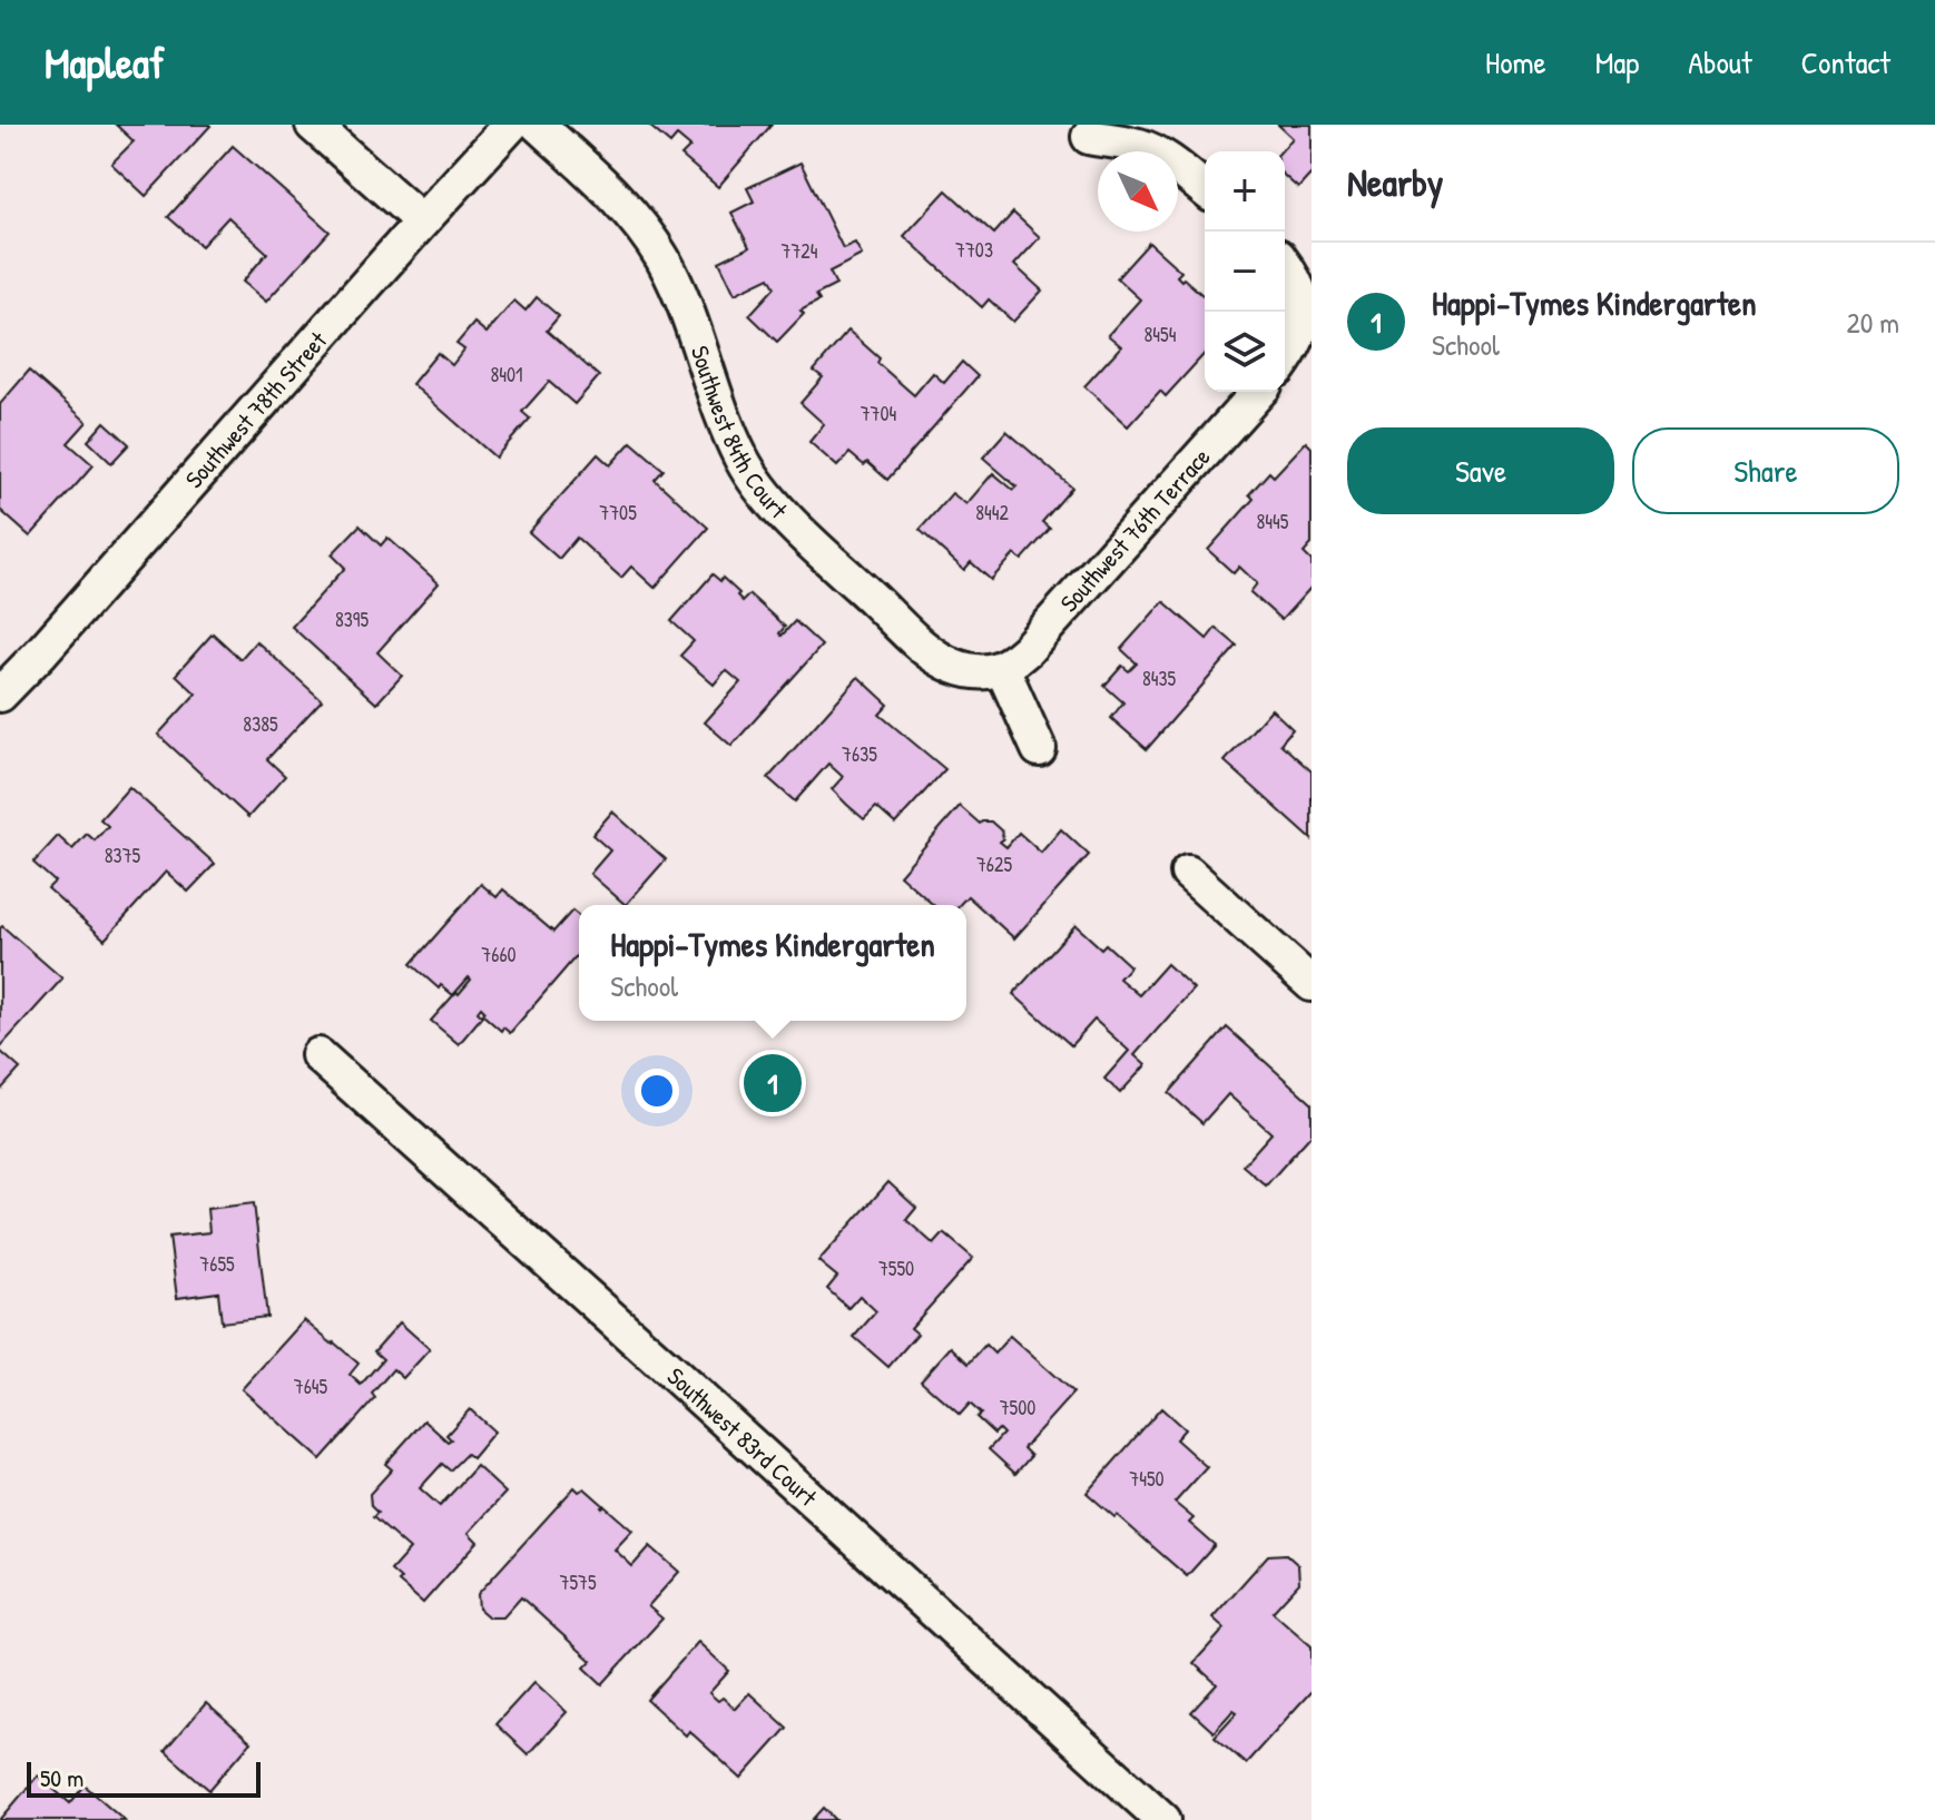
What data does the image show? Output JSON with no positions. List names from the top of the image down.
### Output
{
  "streets": {
    "street": [
      "Southwest 78th Street",
      "Southwest 84th Court",
      "Southwest 76th Terrace",
      "Southwest 83rd Court"
    ]
  },
  "crossings": [
    ["Southwest 84th Court", "Southwest 76th Terrace"]
  ],
  "house_numbers": [
    "7703",
    "7724",
    "8454",
    "8401",
    "7704",
    "7705",
    "8442",
    "8445",
    "8395",
    "8435",
    "8385",
    "7635",
    "8375",
    "7625",
    "7660",
    "7655",
    "7550",
    "7645",
    "7500",
    "7450",
    "7575"
  ],
  "scale_bar": "50 m",
  "north": "bottom right",
  "page": {
    "header": "Mapleaf",
    "nav": [
      "Home",
      "Map",
      "About",
      "Contact"
    ],
    "heading": "Nearby",
    "map_buttons": ["+", "−"],
    "list": [
      {
        "mark": "1",
        "name": "Happi-Tymes Kindergarten",
        "note": "School",
        "value": "20 m"
      }
    ],
    "buttons": ["Save", "Share"],
    "popup": ["Happi-Tymes Kindergarten", "School"],
    "pins": "1",
    "scale": "50 m"
  }
}
